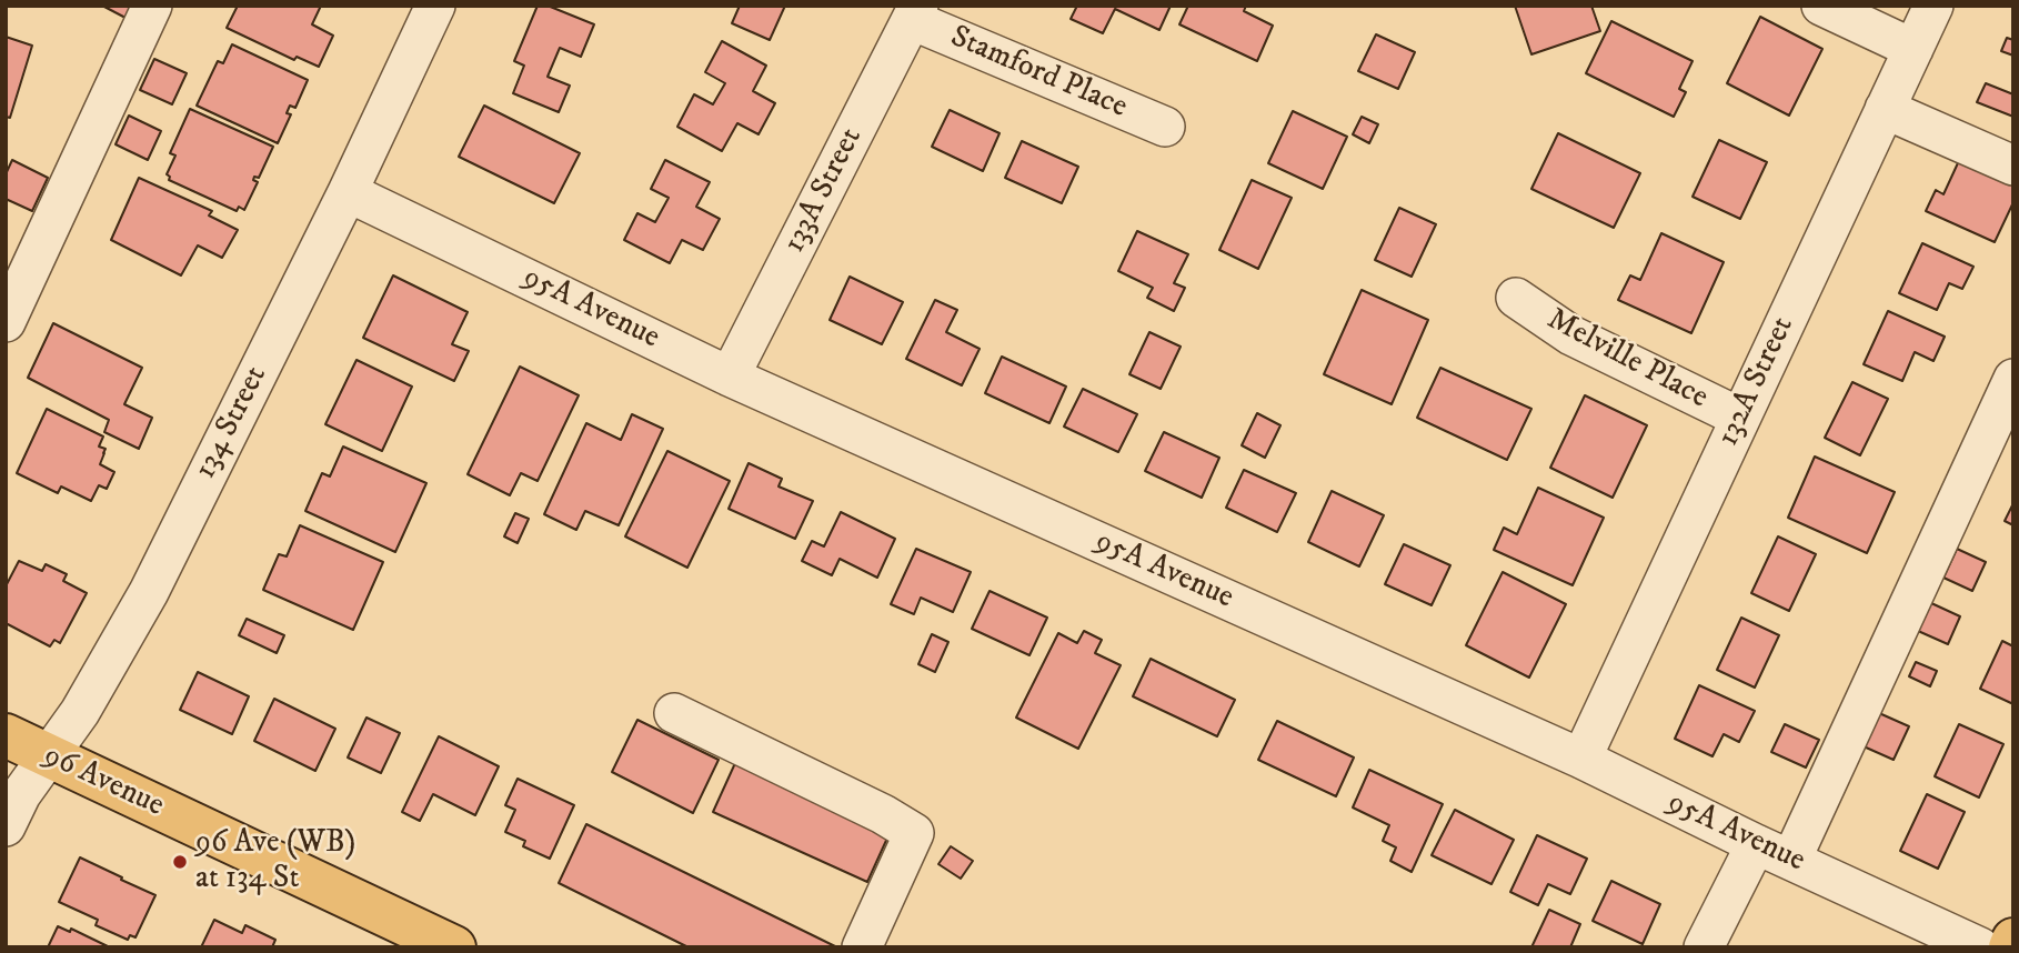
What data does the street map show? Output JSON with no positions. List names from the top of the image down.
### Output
{
  "streets": {
    "main road": ["96 Avenue"],
    "street": [
      "Stamford Place",
      "133A Street",
      "95A Avenue",
      "Melville Place",
      "132A Street",
      "134 Street"
    ]
  },
  "crossings": [
    ["Stamford Place", "133A Street"],
    ["133A Street", "95A Avenue"],
    ["95A Avenue", "132A Street"],
    ["95A Avenue", "134 Street"],
    ["Melville Place", "132A Street"],
    ["134 Street", "96 Avenue"]
  ],
  "places": ["96 Ave (WB) at 134 St"]
}
